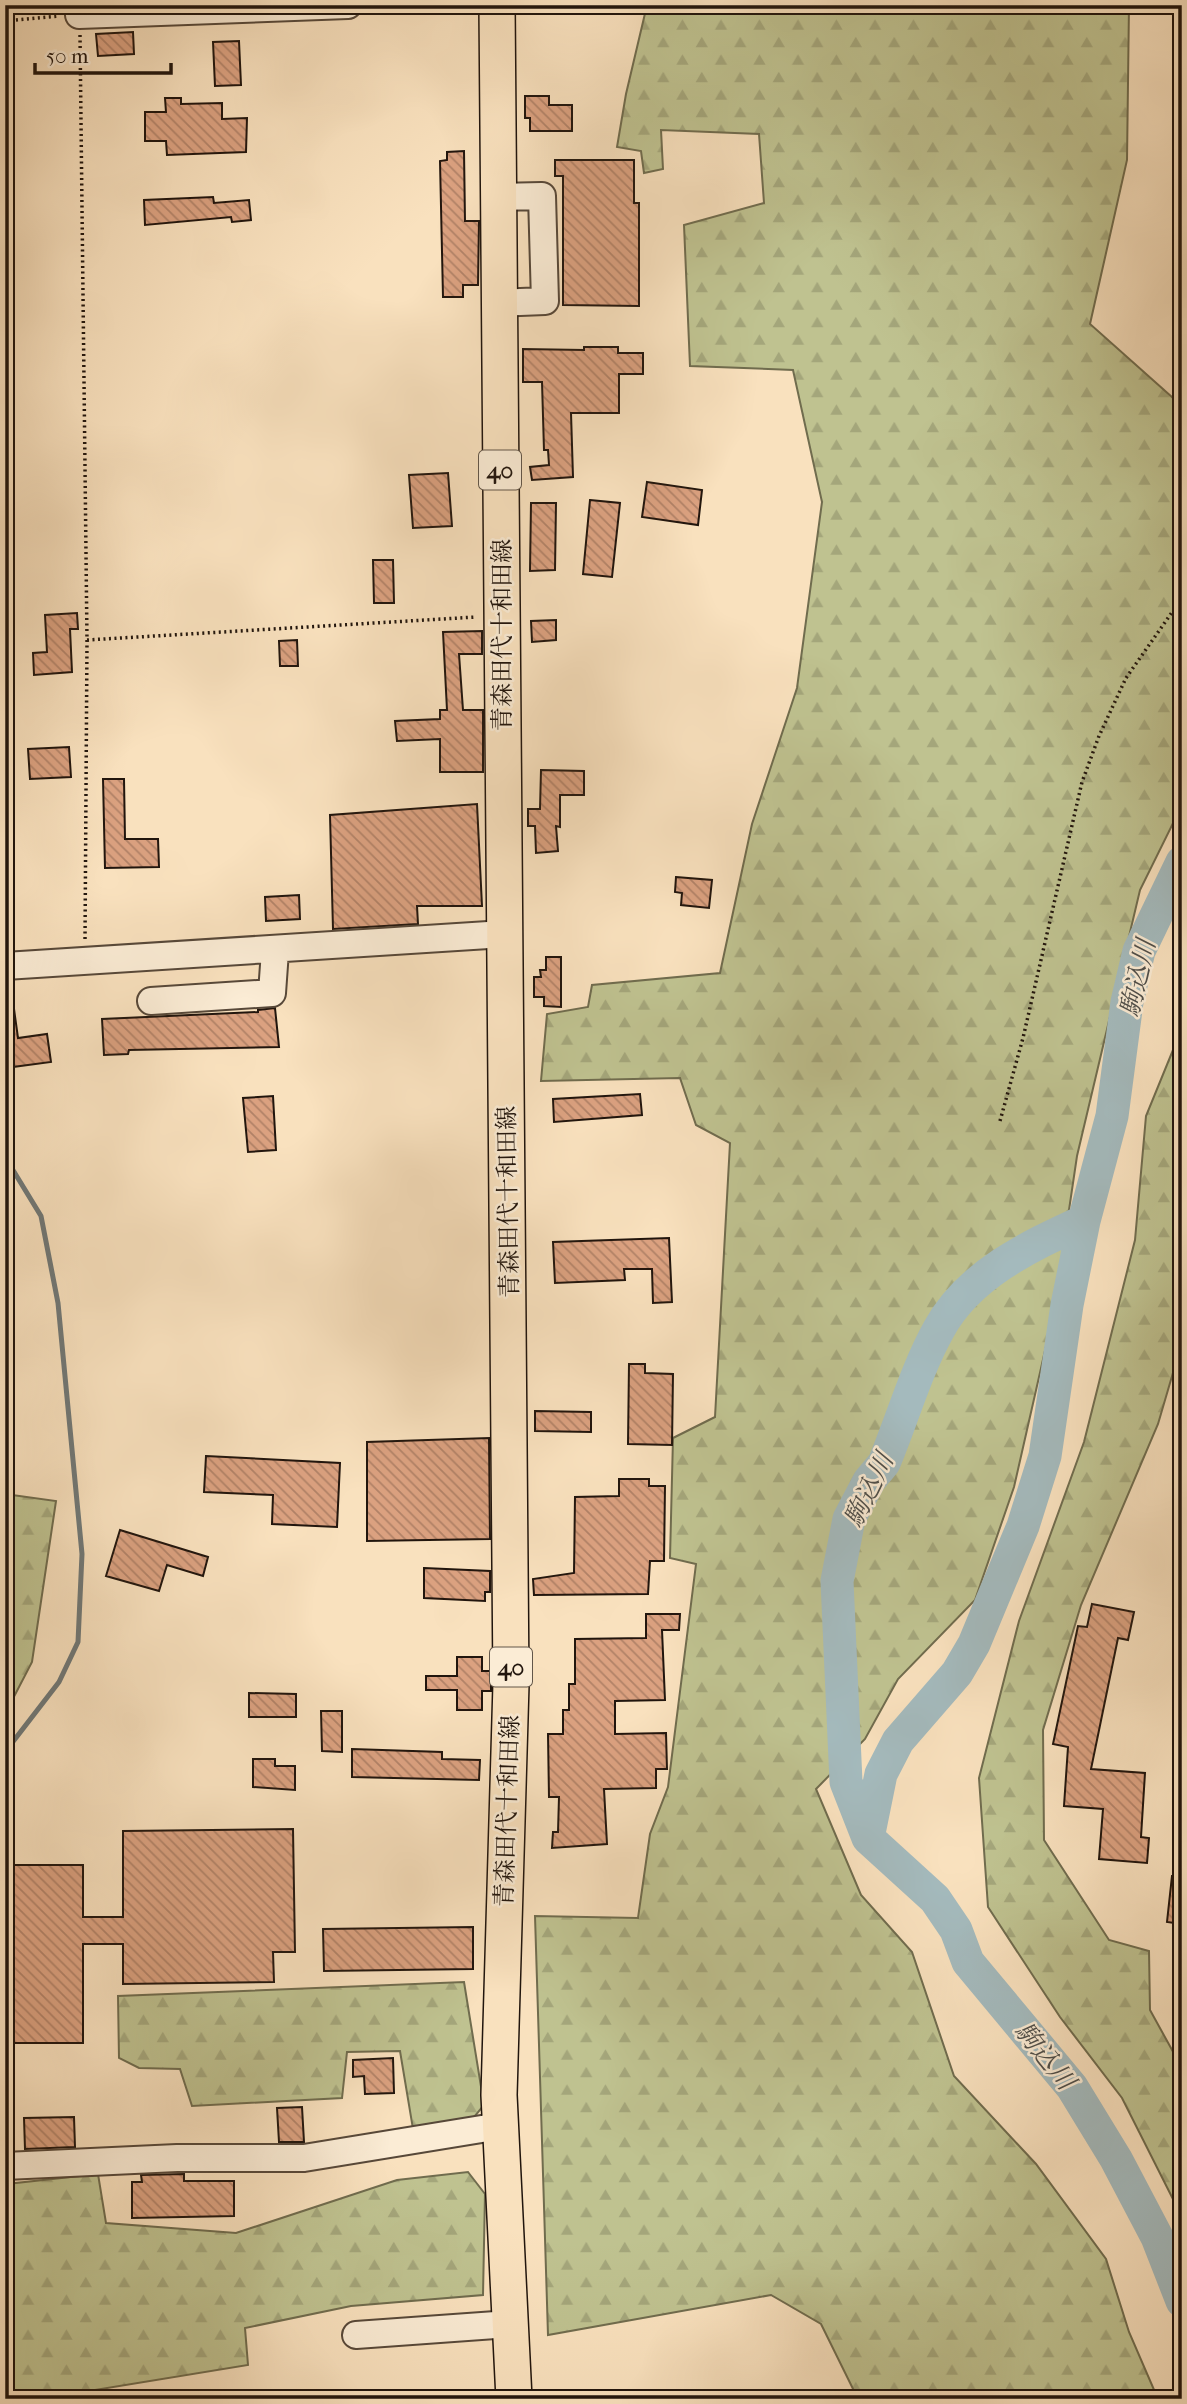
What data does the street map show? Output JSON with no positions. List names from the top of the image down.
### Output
{
  "streets": {
    "main road": ["40", "青森田代十和田線"]
  },
  "water": ["駒込川"],
  "scale_bar": "50 m"
}
